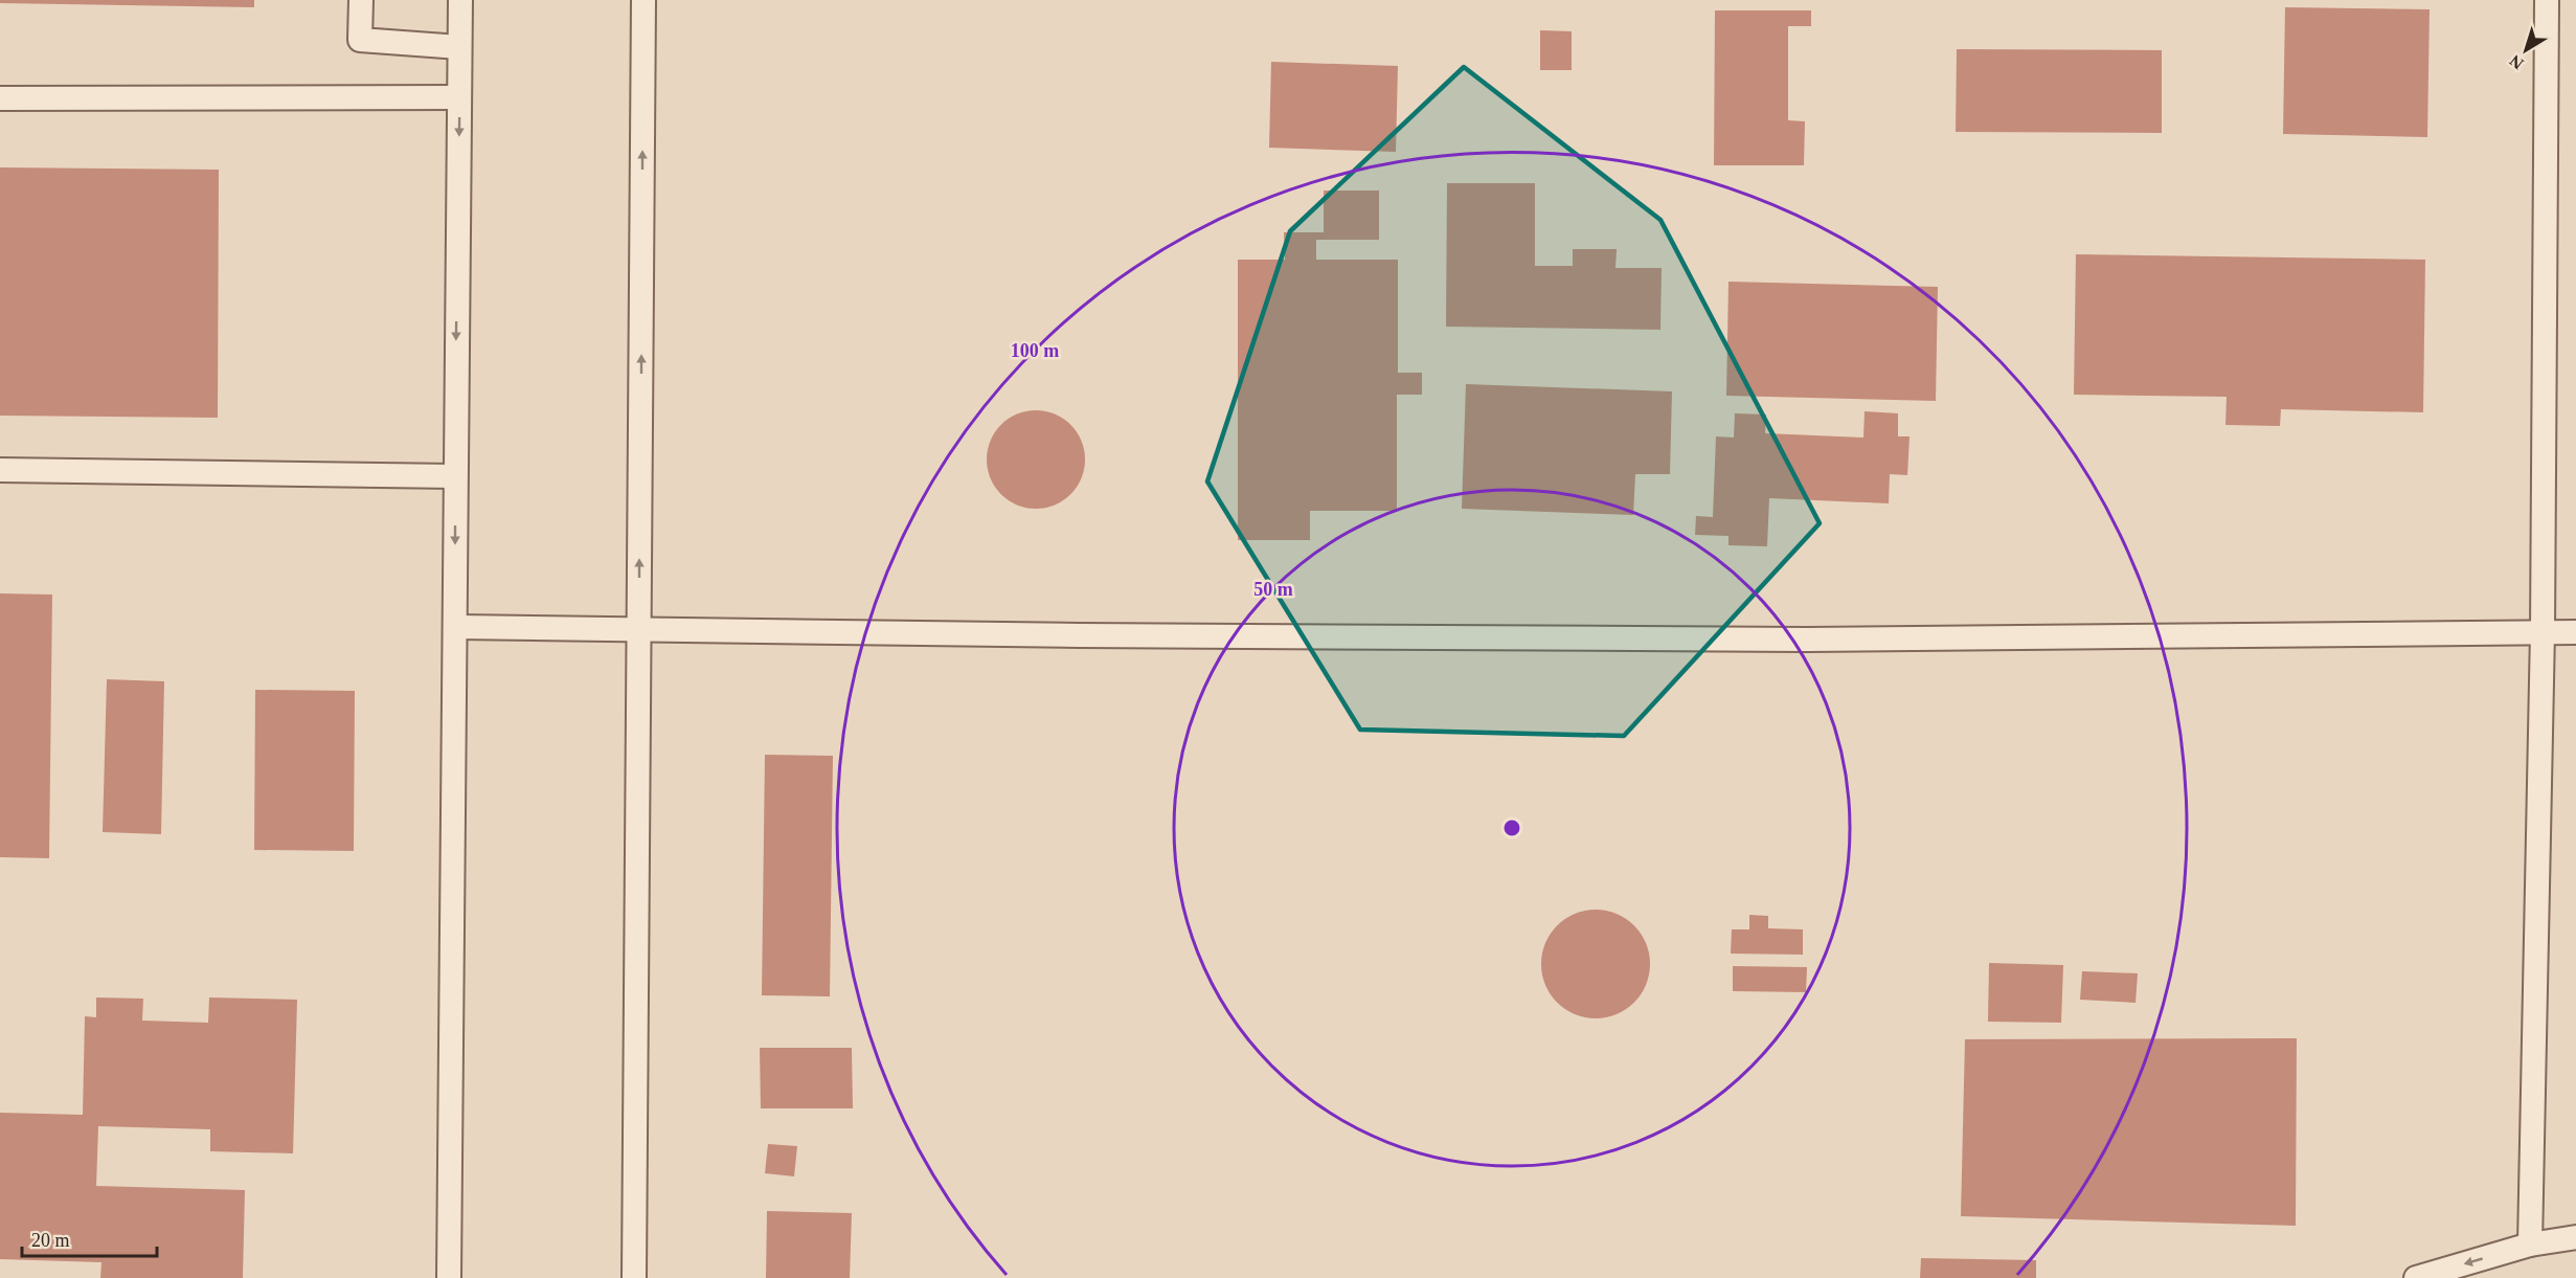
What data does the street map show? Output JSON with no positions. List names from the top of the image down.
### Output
{
  "scale_bar": "20 m",
  "north": "bottom left",
  "rings": ["100 m", "50 m"]
}
